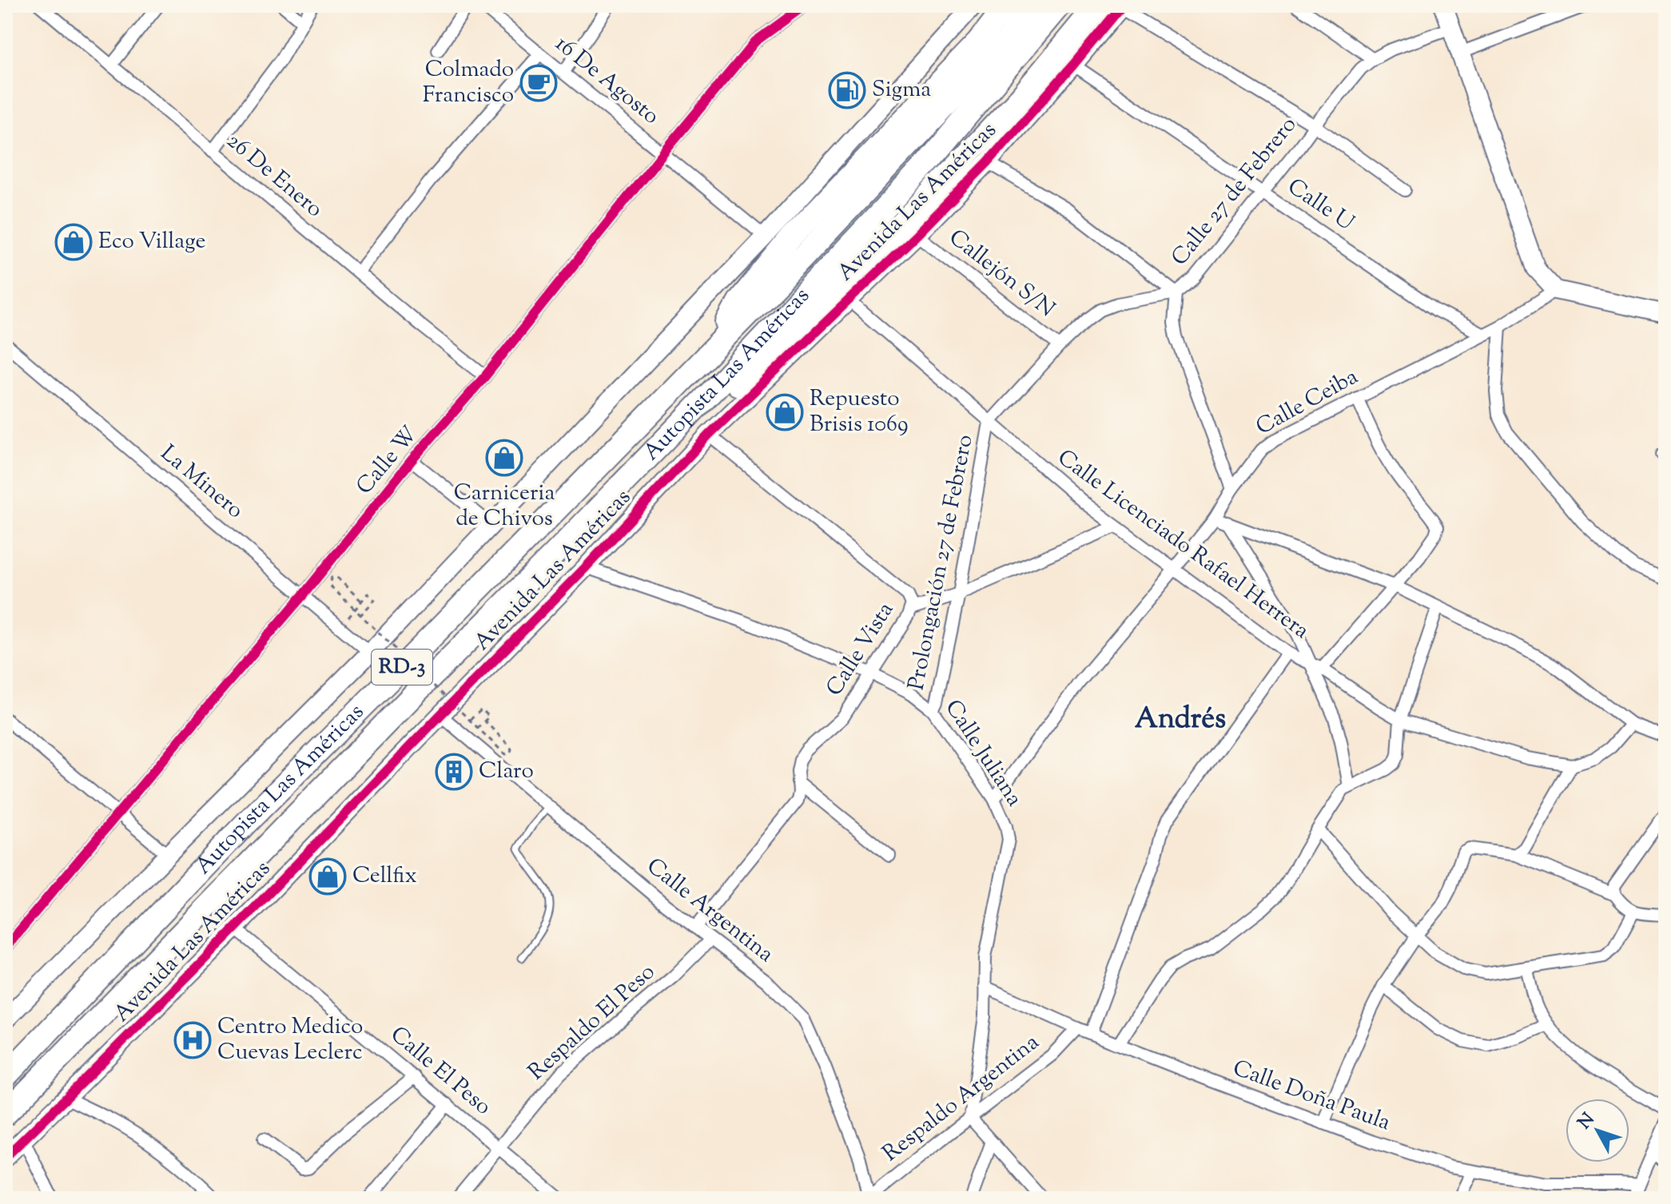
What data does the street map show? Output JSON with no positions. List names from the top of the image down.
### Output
{
  "streets": {
    "highway": ["Autopista Las Américas", "RD-3"],
    "street": [
      "16 De Agosto",
      "26 De Enero",
      "Calle 27 de Febrero",
      "Avenida Las Américas",
      "Calle U",
      "Callejón S/N",
      "Calle Ceiba",
      "Calle W",
      "La Minero",
      "Calle Licenciado Rafael Herrera",
      "Prolongación 27 de Febrero",
      "Calle Vista",
      "Calle Juliana",
      "Calle Argentina",
      "Respaldo El Peso",
      "Calle El Peso",
      "Calle Doña Paula",
      "Respaldo Argentina"
    ]
  },
  "crossings": [
    ["16 De Agosto", "Calle W"],
    ["26 De Enero", "Calle W"],
    ["Calle 27 de Febrero", "Calle U"],
    ["Calle 27 de Febrero", "Callejón S/N"],
    ["Calle 27 de Febrero", "Calle Licenciado Rafael Herrera"],
    ["Calle 27 de Febrero", "Prolongación 27 de Febrero"],
    ["Avenida Las Américas", "Calle U"],
    ["Avenida Las Américas", "Callejón S/N"],
    ["Avenida Las Américas", "Calle Licenciado Rafael Herrera"],
    ["Avenida Las Américas", "Calle Vista"],
    ["Avenida Las Américas", "Calle Juliana"],
    ["Avenida Las Américas", "Calle Argentina"],
    ["Avenida Las Américas", "Calle El Peso"],
    ["Calle U", "Calle Ceiba"],
    ["Calle Ceiba", "Calle Licenciado Rafael Herrera"],
    ["Calle Ceiba", "Calle Juliana"],
    ["Calle W", "La Minero"],
    ["Calle Licenciado Rafael Herrera", "Prolongación 27 de Febrero"],
    ["Prolongación 27 de Febrero", "Calle Juliana"],
    ["Calle Vista", "Calle Juliana"],
    ["Calle Vista", "Calle Argentina"],
    ["Calle Juliana", "Calle Doña Paula"],
    ["Calle Juliana", "Respaldo Argentina"],
    ["Calle Argentina", "Respaldo El Peso"],
    ["Calle Argentina", "Respaldo Argentina"],
    ["Respaldo El Peso", "Calle El Peso"],
    ["Calle Doña Paula", "Respaldo Argentina"]
  ],
  "districts": ["Andrés"],
  "places": {
    "cafe": ["Colmado Francisco"],
    "fuel station": ["Sigma"],
    "shop": [
      "Eco Village",
      "Repuesto Brisis 1069",
      "Carniceria de Chivos",
      "Cellfix"
    ],
    "building": ["Claro"],
    "hospital": ["Centro Medico Cuevas Leclerc"]
  },
  "north": "top left"
}
